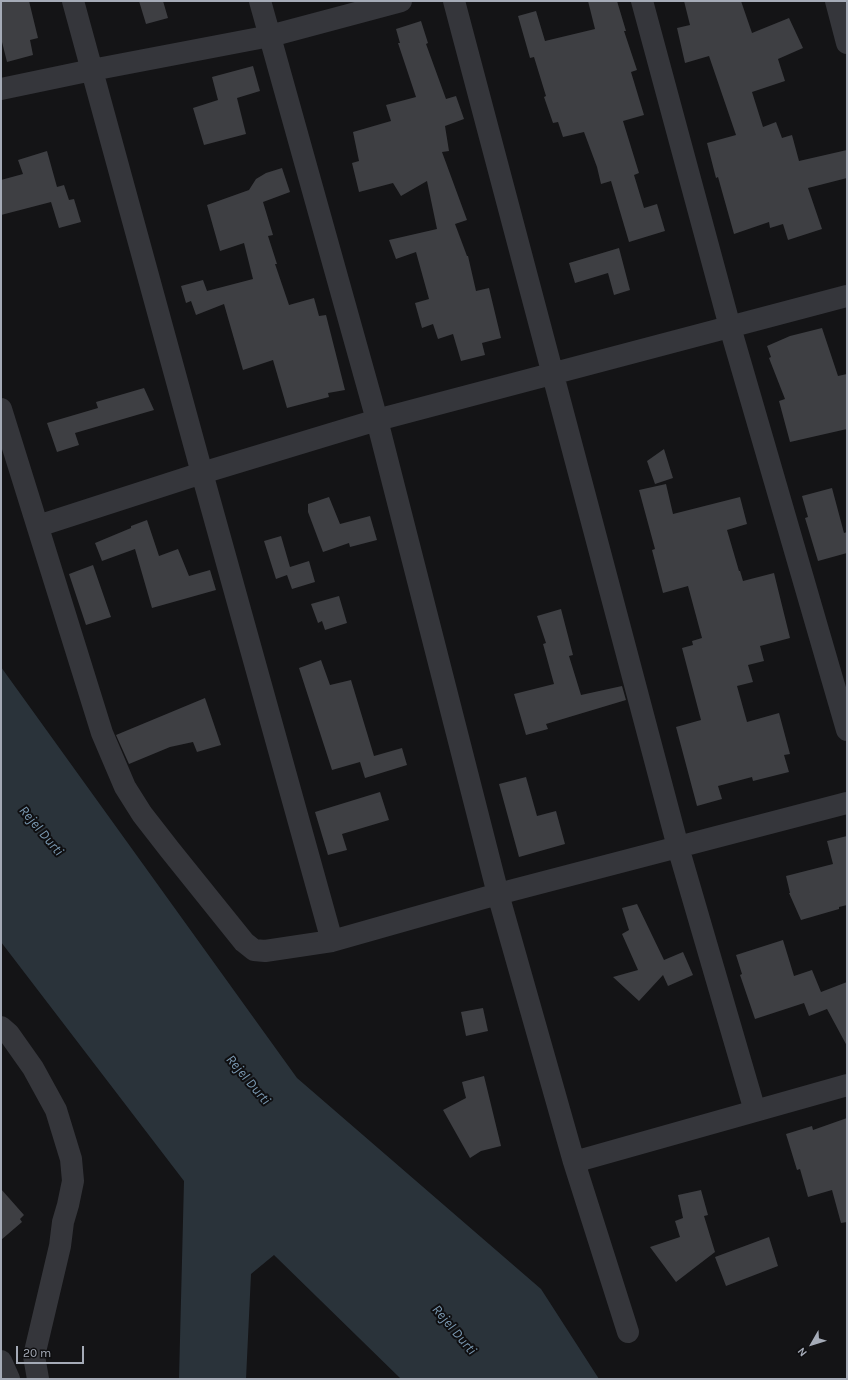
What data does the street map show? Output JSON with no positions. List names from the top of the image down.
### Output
{
  "water": ["Rejel Durti"],
  "scale_bar": "20 m",
  "north": "bottom left"
}
